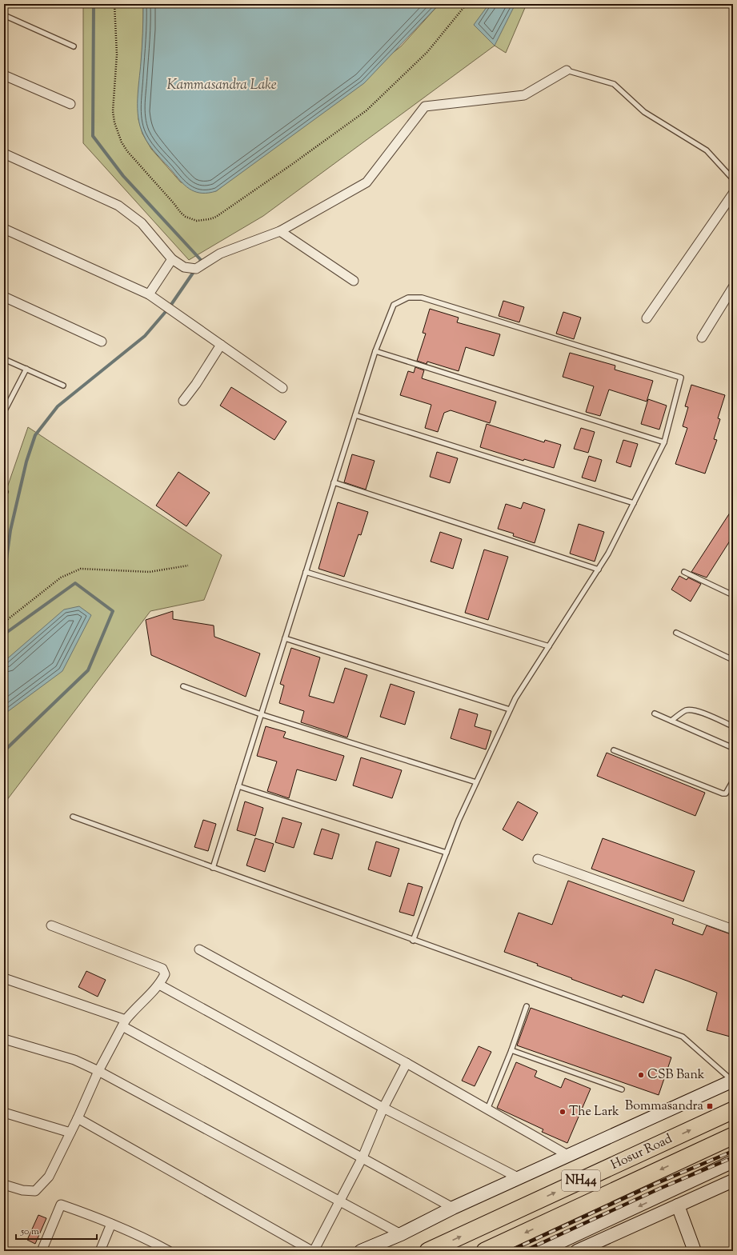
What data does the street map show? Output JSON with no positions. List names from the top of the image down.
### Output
{
  "streets": {
    "highway": ["Hosur Road", "NH44"]
  },
  "water": ["Kammasandra Lake"],
  "places": {
    "other": ["CSB Bank", "The Lark"],
    "transit": ["Bommasandra"]
  },
  "scale_bar": "50 m"
}
